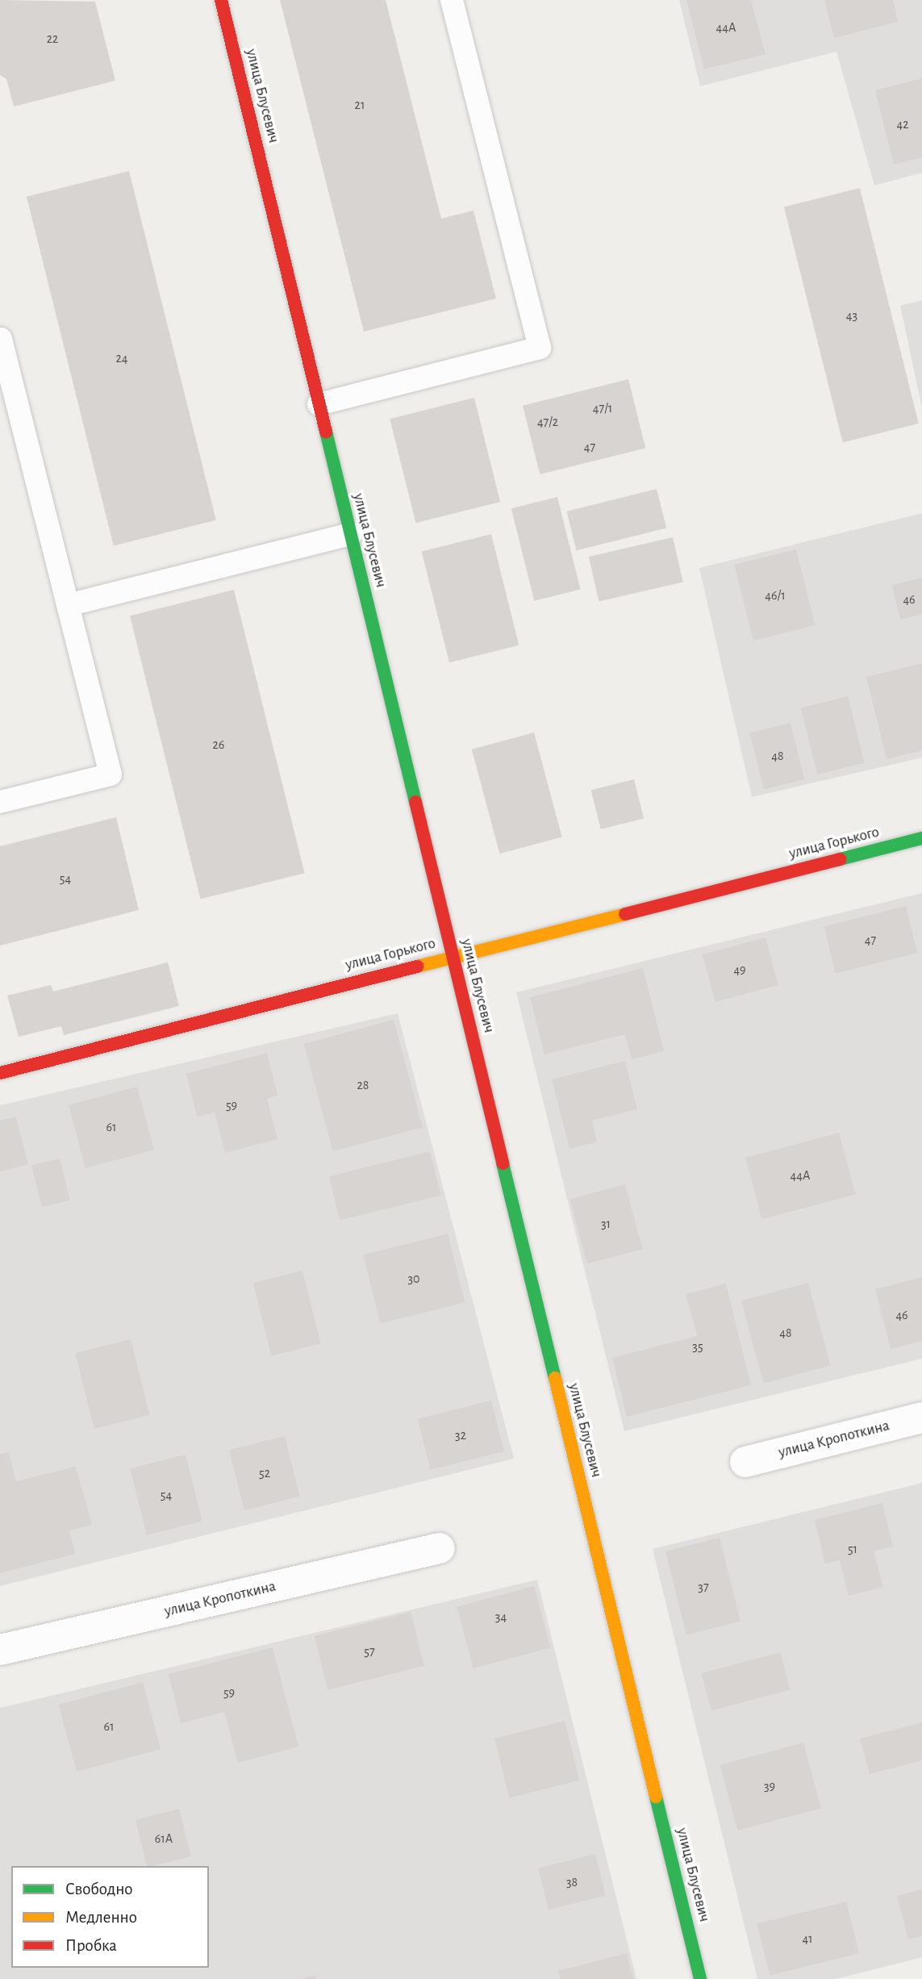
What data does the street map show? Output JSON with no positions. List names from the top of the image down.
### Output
{
  "streets": {
    "main road": ["улица Блусевич", "улица Горького"],
    "street": ["улица Кропоткина"]
  },
  "crossings": [
    ["улица Блусевич", "улица Горького"]
  ],
  "house_numbers": [
    "44А",
    "22",
    "21",
    "42",
    "43",
    "24",
    "47/1",
    "47/2",
    "47",
    "46/1",
    "46",
    "26",
    "48",
    "54",
    "47",
    "49",
    "28",
    "59",
    "61",
    "44А",
    "31",
    "30",
    "46",
    "48",
    "35",
    "32",
    "52",
    "54",
    "51",
    "37",
    "34",
    "57",
    "59",
    "61",
    "39",
    "61А",
    "38",
    "41"
  ],
  "legend": ["Свободно", "Медленно", "Пробка"]
}
